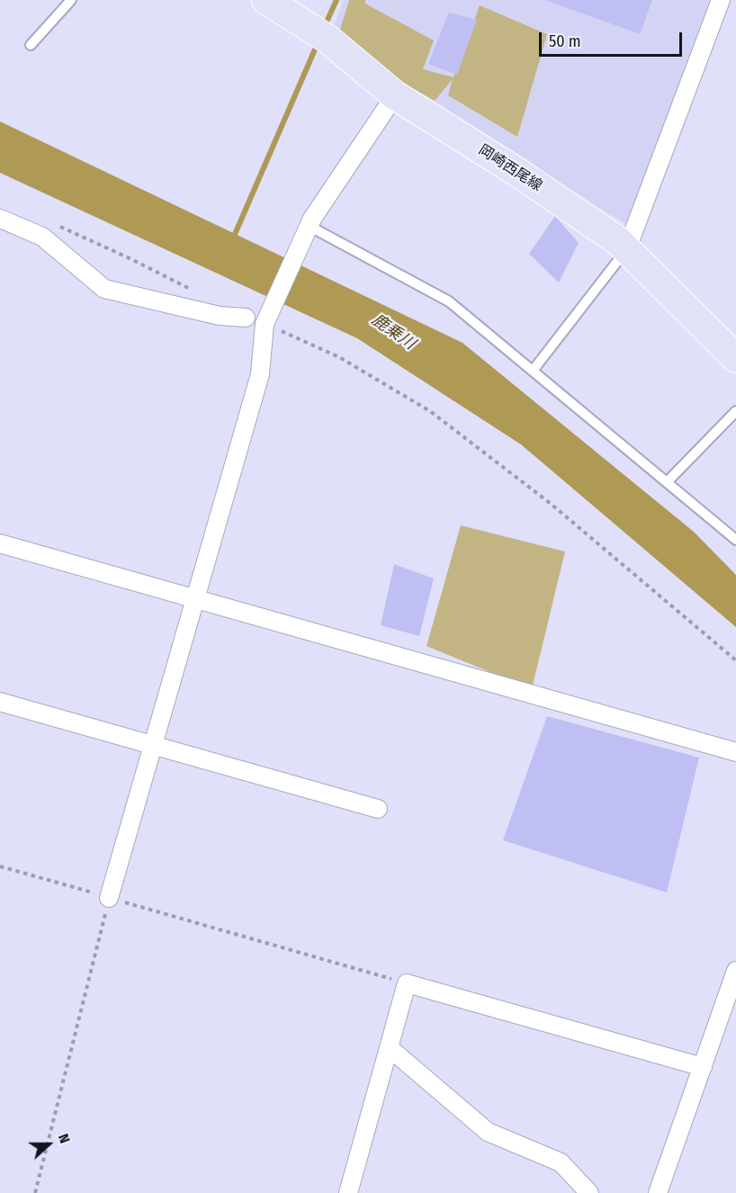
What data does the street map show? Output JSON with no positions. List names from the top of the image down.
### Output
{
  "streets": {
    "main road": ["岡崎西尾線"]
  },
  "water": ["鹿乗川"],
  "scale_bar": "50 m",
  "north": "right"
}
